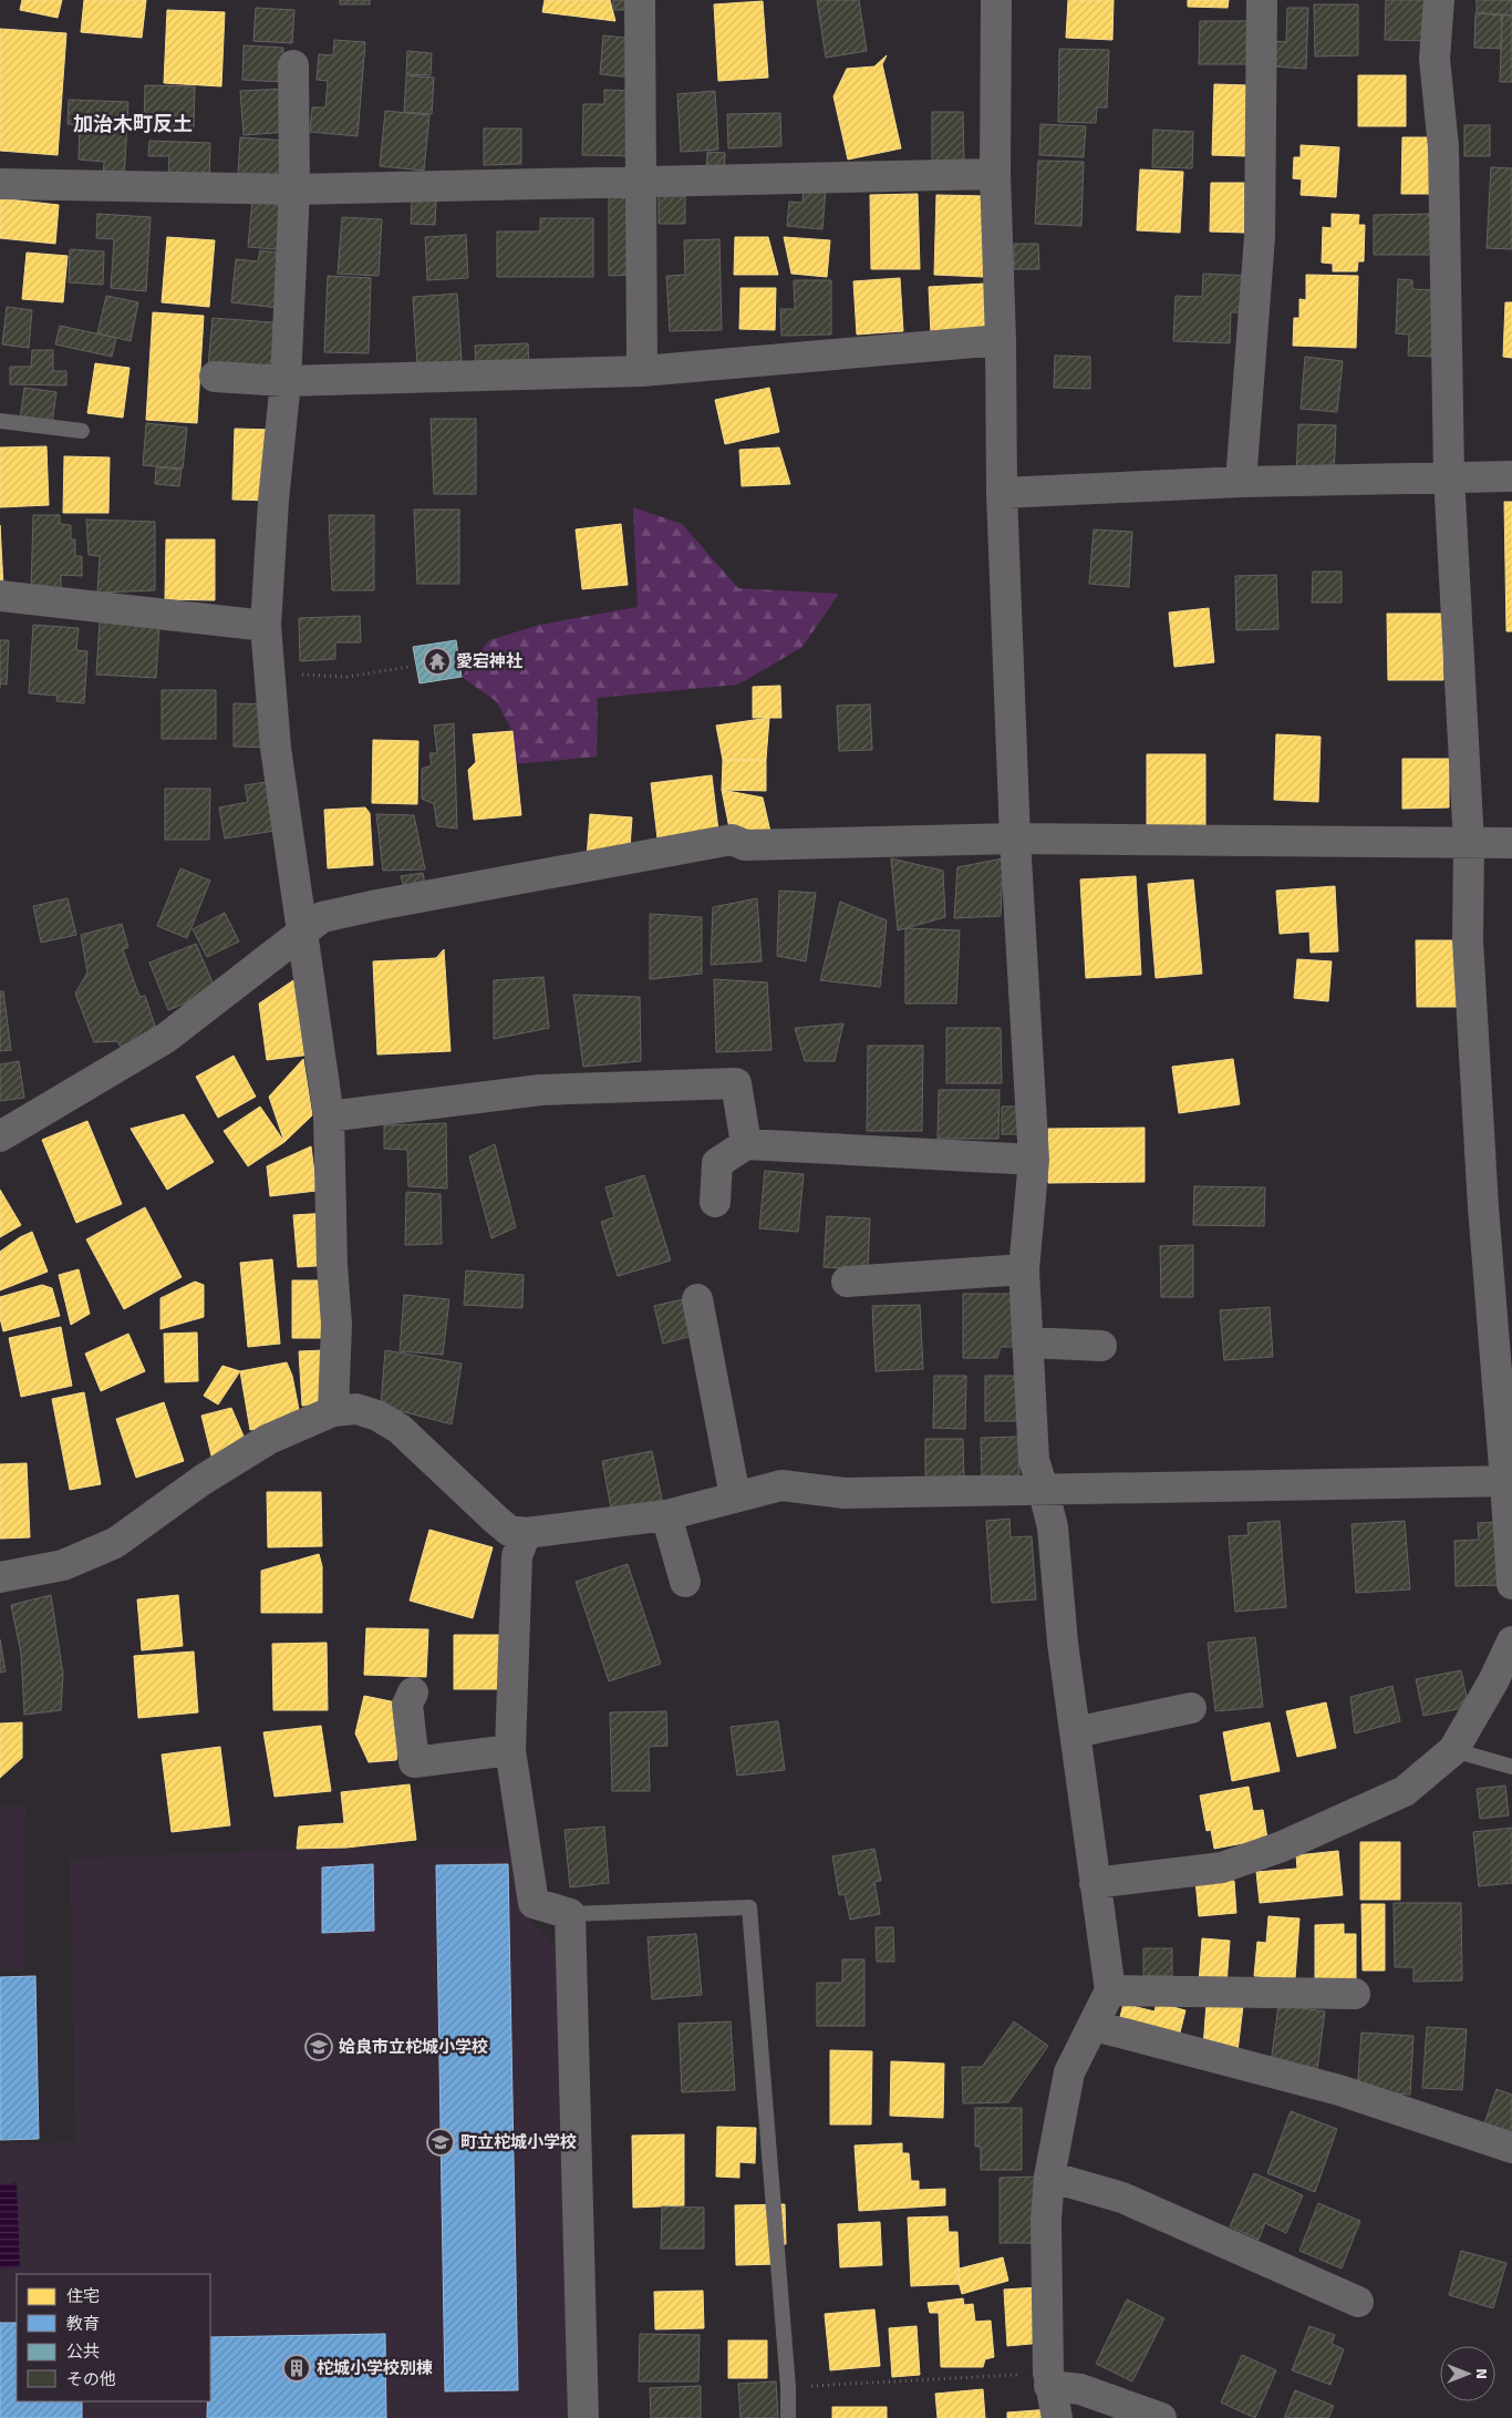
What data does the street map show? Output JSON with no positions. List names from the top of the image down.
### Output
{
  "districts": ["加治木町反土"],
  "places": {
    "temple": ["愛宕神社"],
    "school or university": ["姶良市立柁城小学校", "町立柁城小学校"],
    "building": ["柁城小学校別棟"]
  },
  "legend": [
    "住宅",
    "教育",
    "公共",
    "その他"
  ],
  "north": "right"
}
